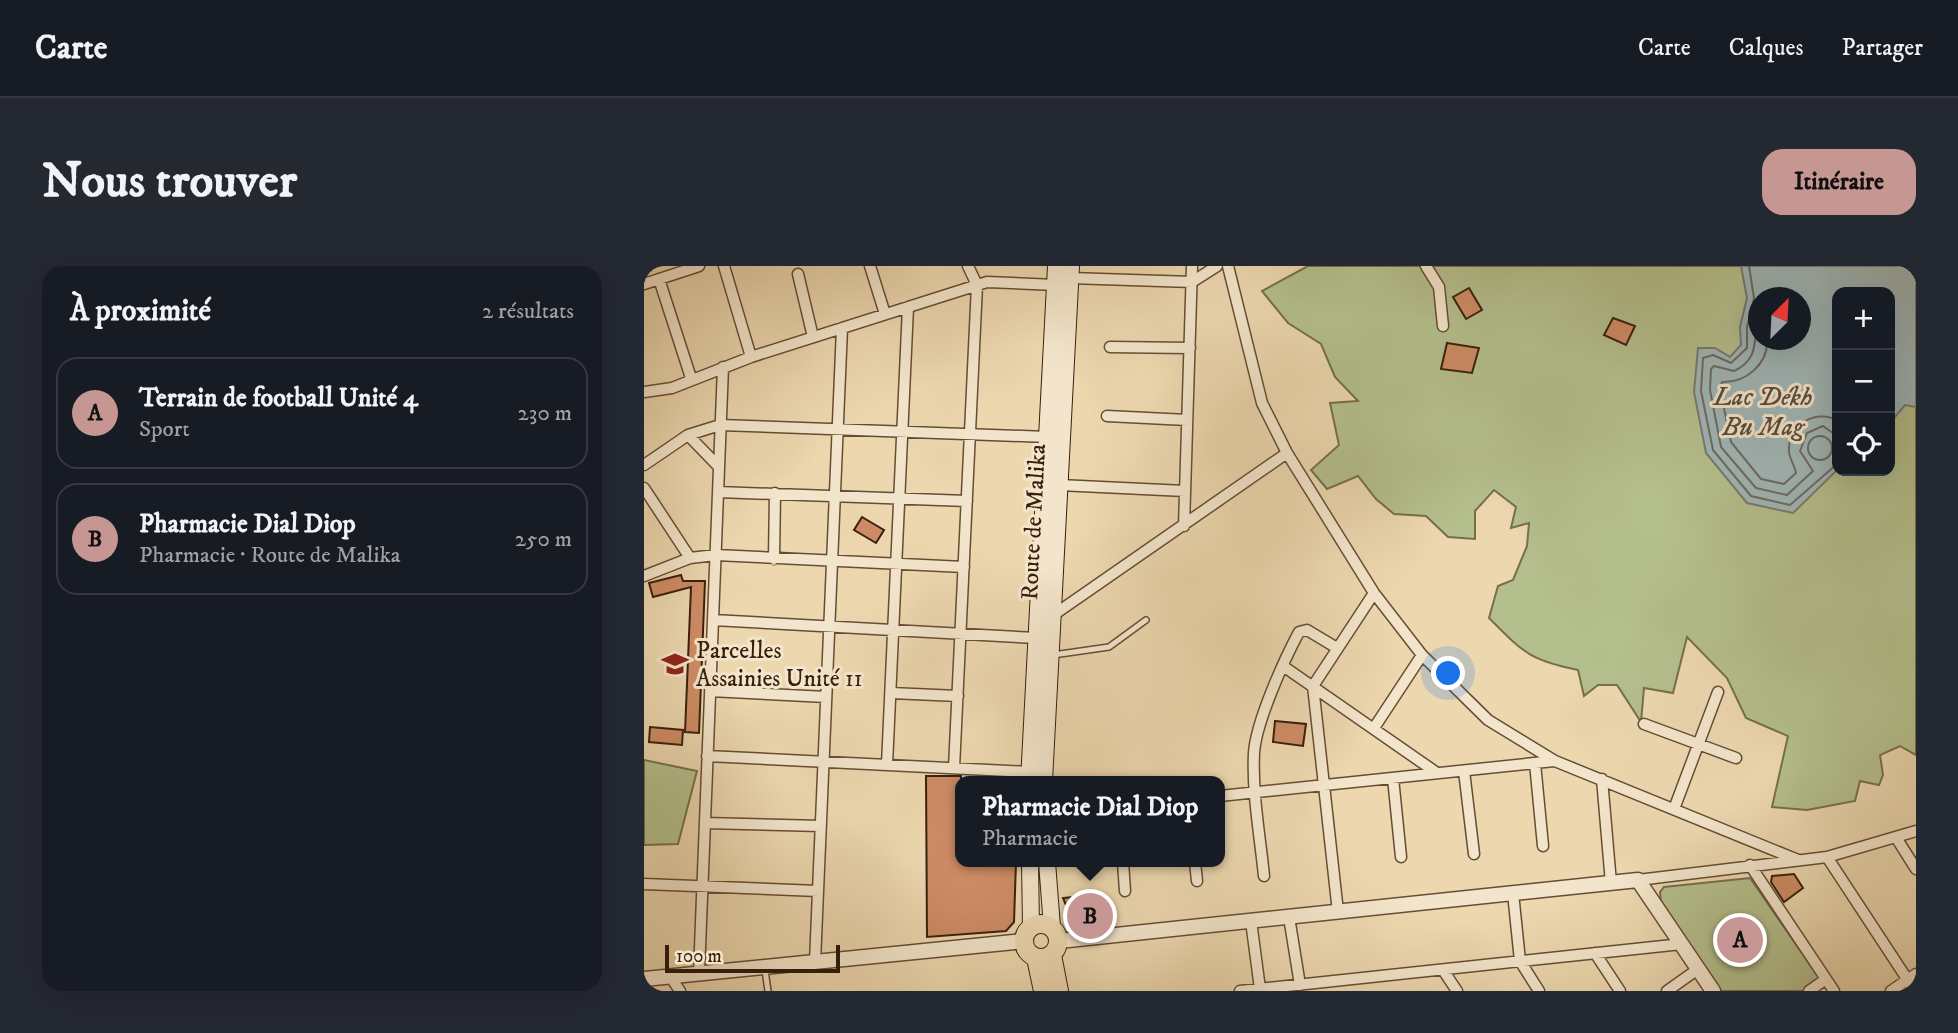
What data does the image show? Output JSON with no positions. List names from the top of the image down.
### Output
{
  "streets": {
    "main road": ["Route de Malika"]
  },
  "water": ["Lac Dékh Bu Mag"],
  "places": {
    "school or university": ["Parcelles Assainies Unité 11"]
  },
  "scale_bar": "100 m",
  "north": "top right",
  "page": {
    "header": "Carte",
    "nav": ["Carte", "Calques", "Partager"],
    "buttons": "Itinéraire",
    "title": "Nous trouver",
    "heading": ["À proximité", "2 résultats"],
    "map_buttons": ["+", "−"],
    "list": [
      {
        "mark": "A",
        "name": "Terrain de football Unité 4",
        "note": "Sport",
        "value": "230 m"
      },
      {
        "mark": "B",
        "name": "Pharmacie Dial Diop",
        "note": "Pharmacie · Route de Malika",
        "value": "250 m"
      }
    ],
    "popup": ["Pharmacie Dial Diop", "Pharmacie"],
    "pins": ["B", "A"],
    "scale": "100 m"
  }
}
